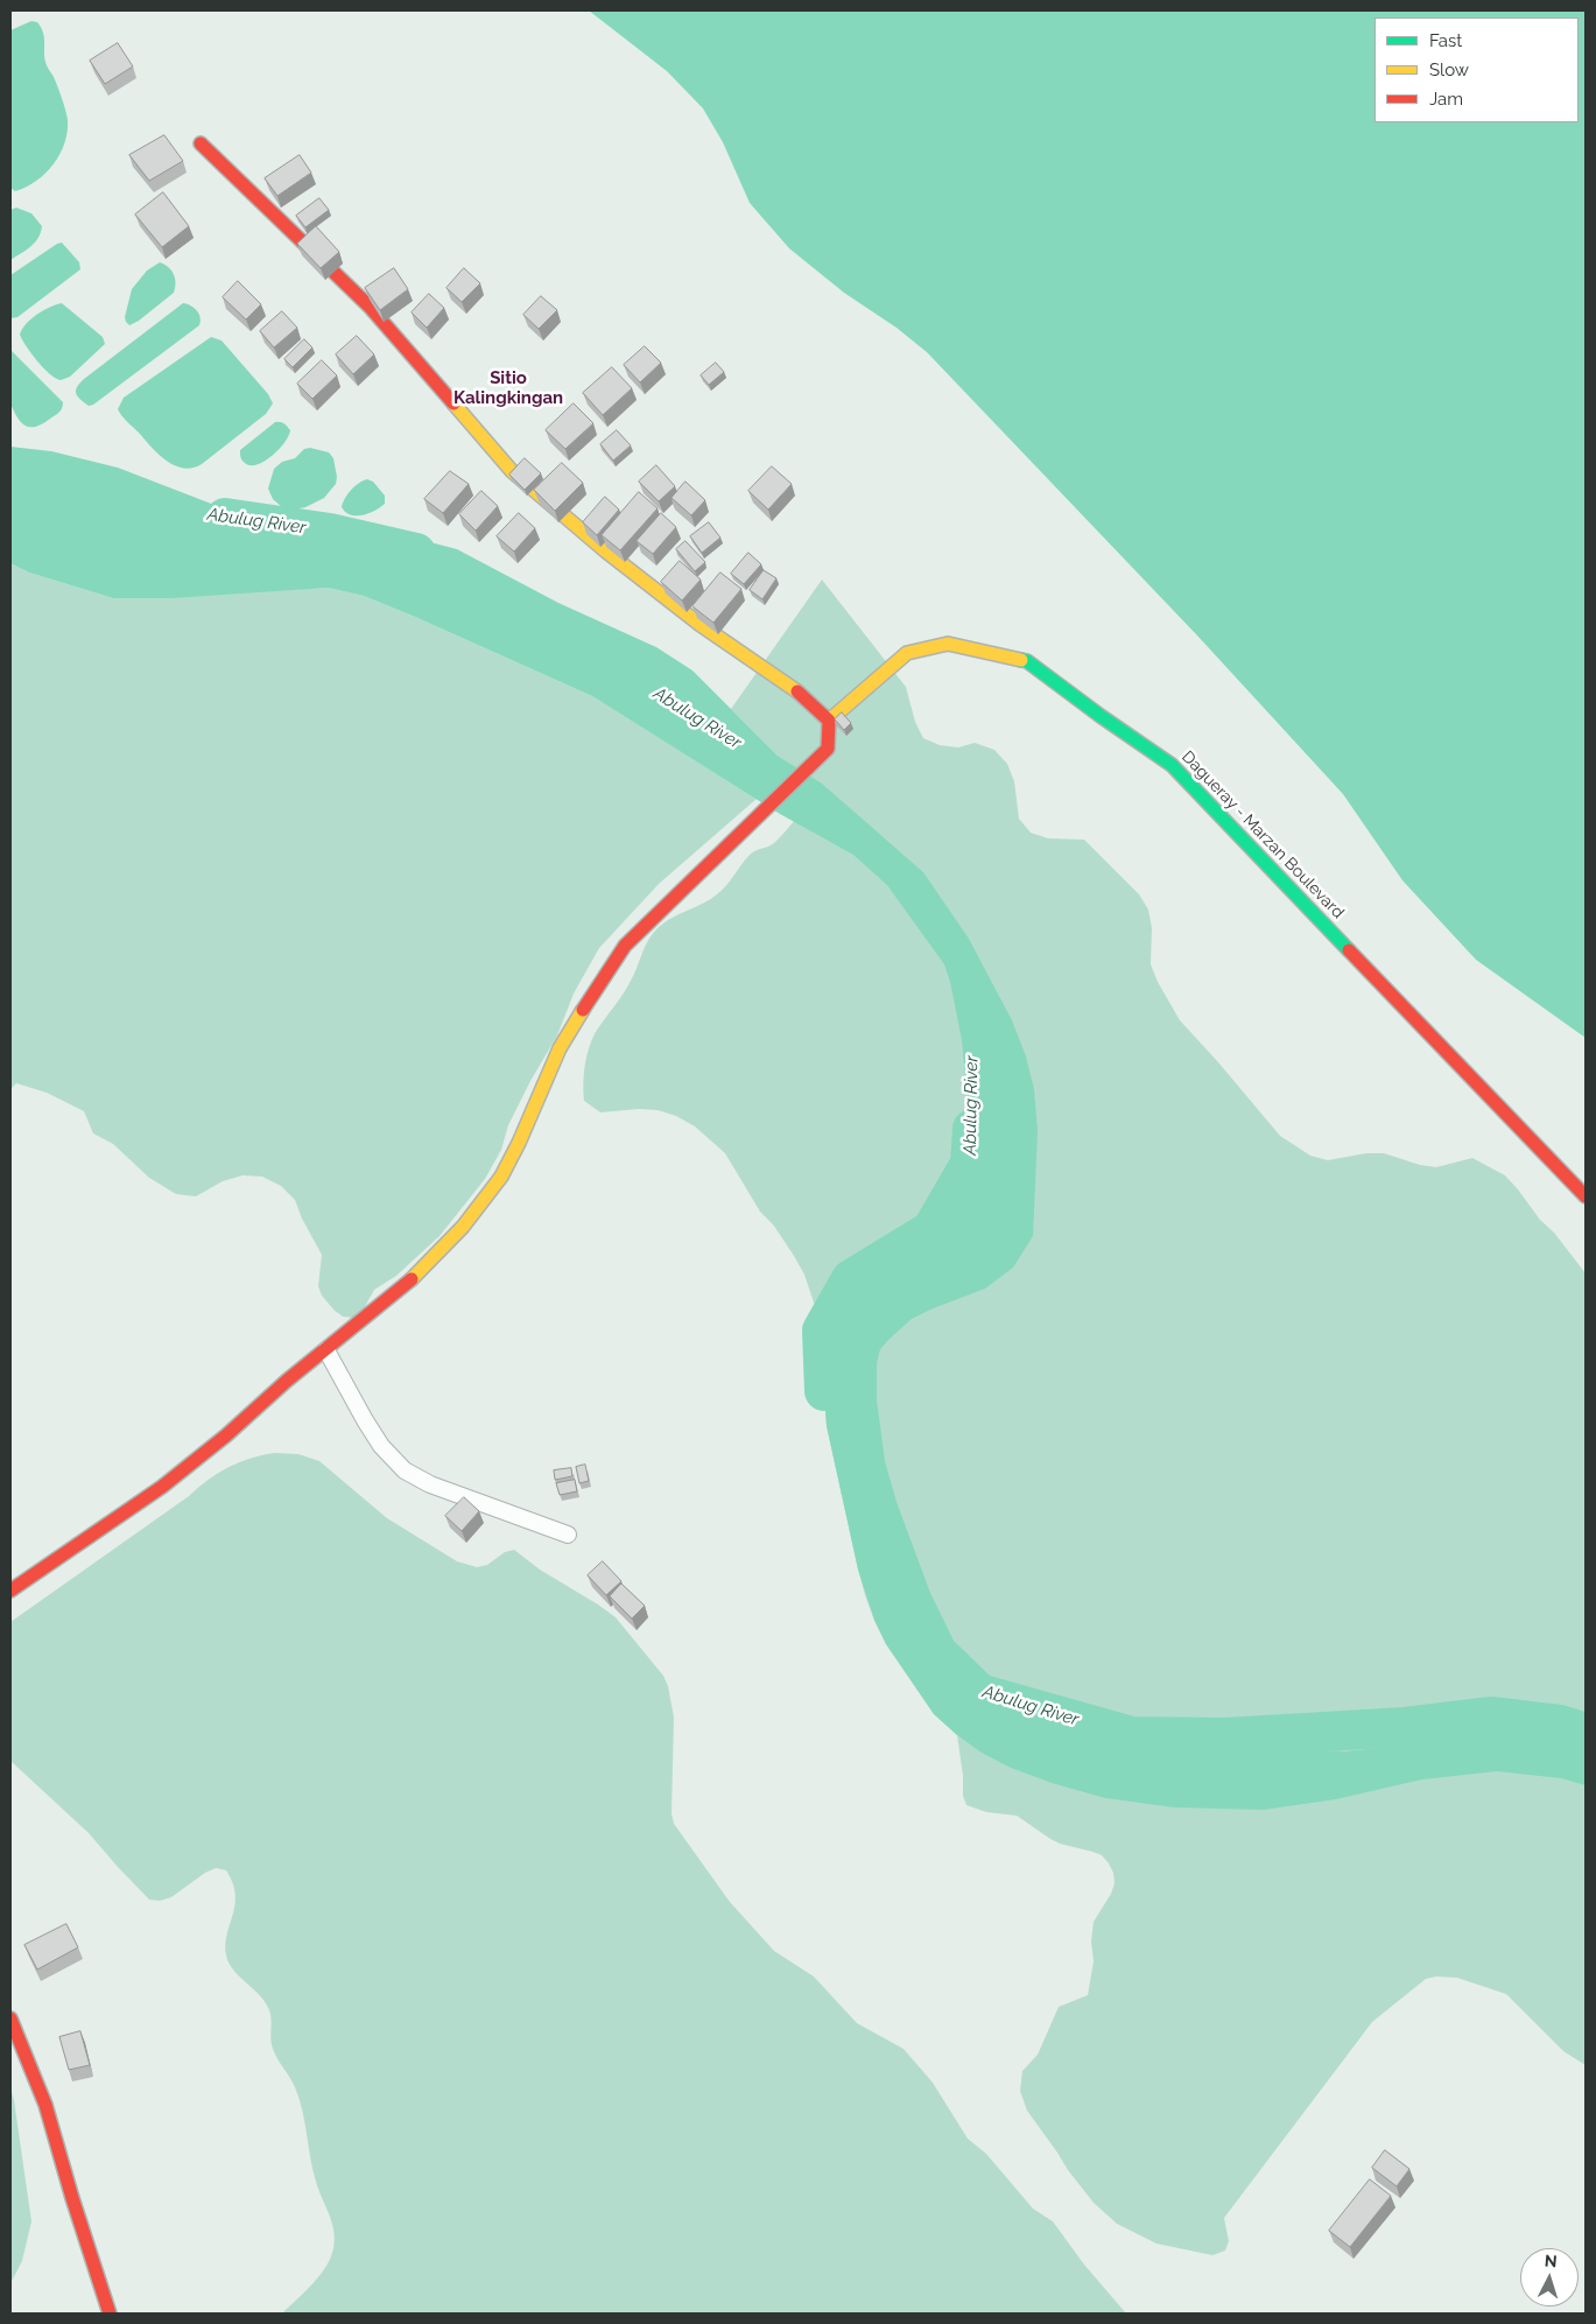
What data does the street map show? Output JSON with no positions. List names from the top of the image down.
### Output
{
  "streets": {
    "street": ["Dagueray - Marzan Boulevard"]
  },
  "districts": ["Sitio Kalingkingan"],
  "water": ["Abulug River"],
  "legend": ["Fast", "Slow", "Jam"],
  "north": "top"
}
